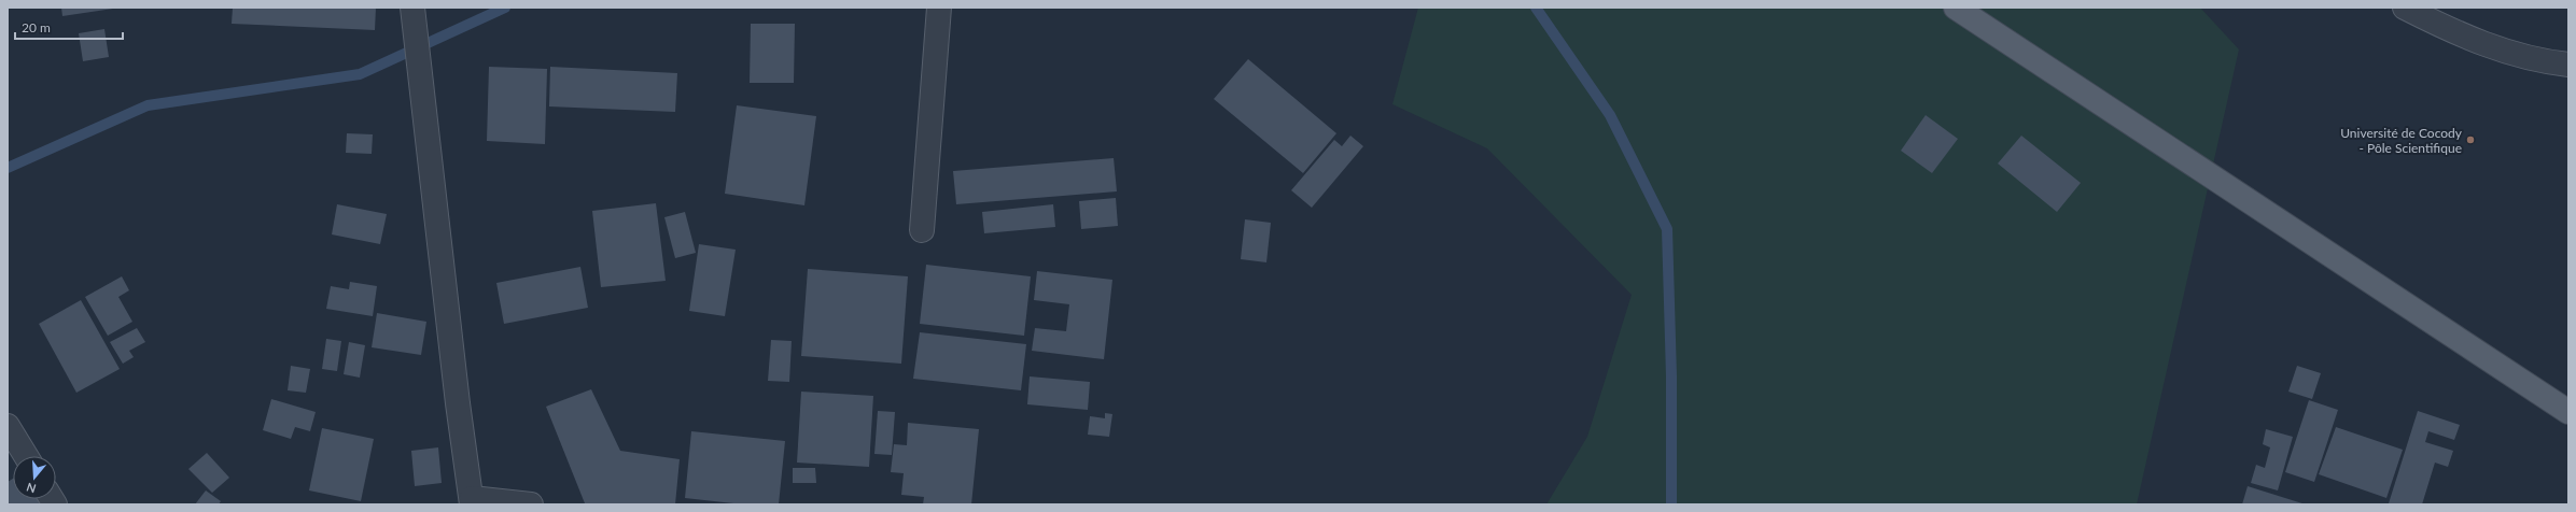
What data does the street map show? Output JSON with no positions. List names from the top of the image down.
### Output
{
  "places": ["Université de Cocody - Pôle Scientifique"],
  "scale_bar": "20 m",
  "north": "bottom"
}
